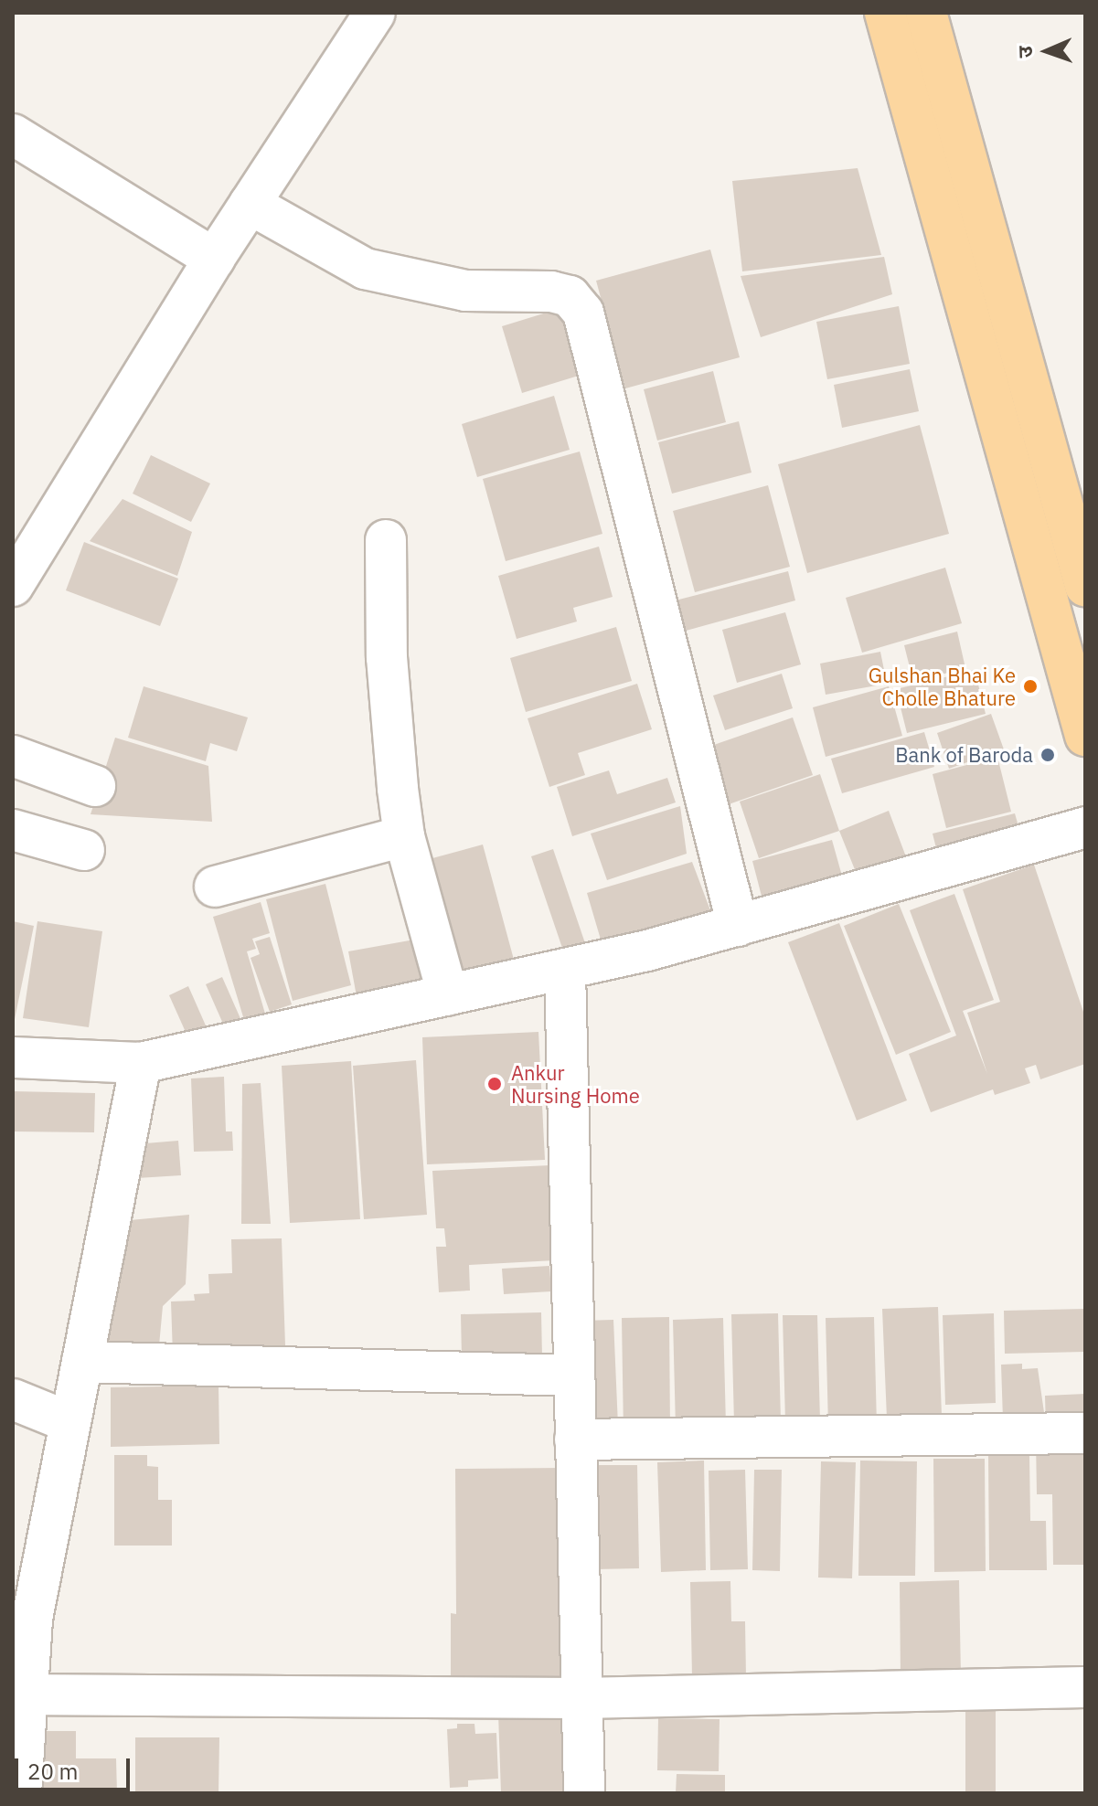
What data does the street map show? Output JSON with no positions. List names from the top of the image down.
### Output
{
  "places": ["Gulshan Bhai Ke Cholle Bhature", "Bank of Baroda", "Ankur Nursing Home"],
  "scale_bar": "20 m",
  "north": "left"
}
